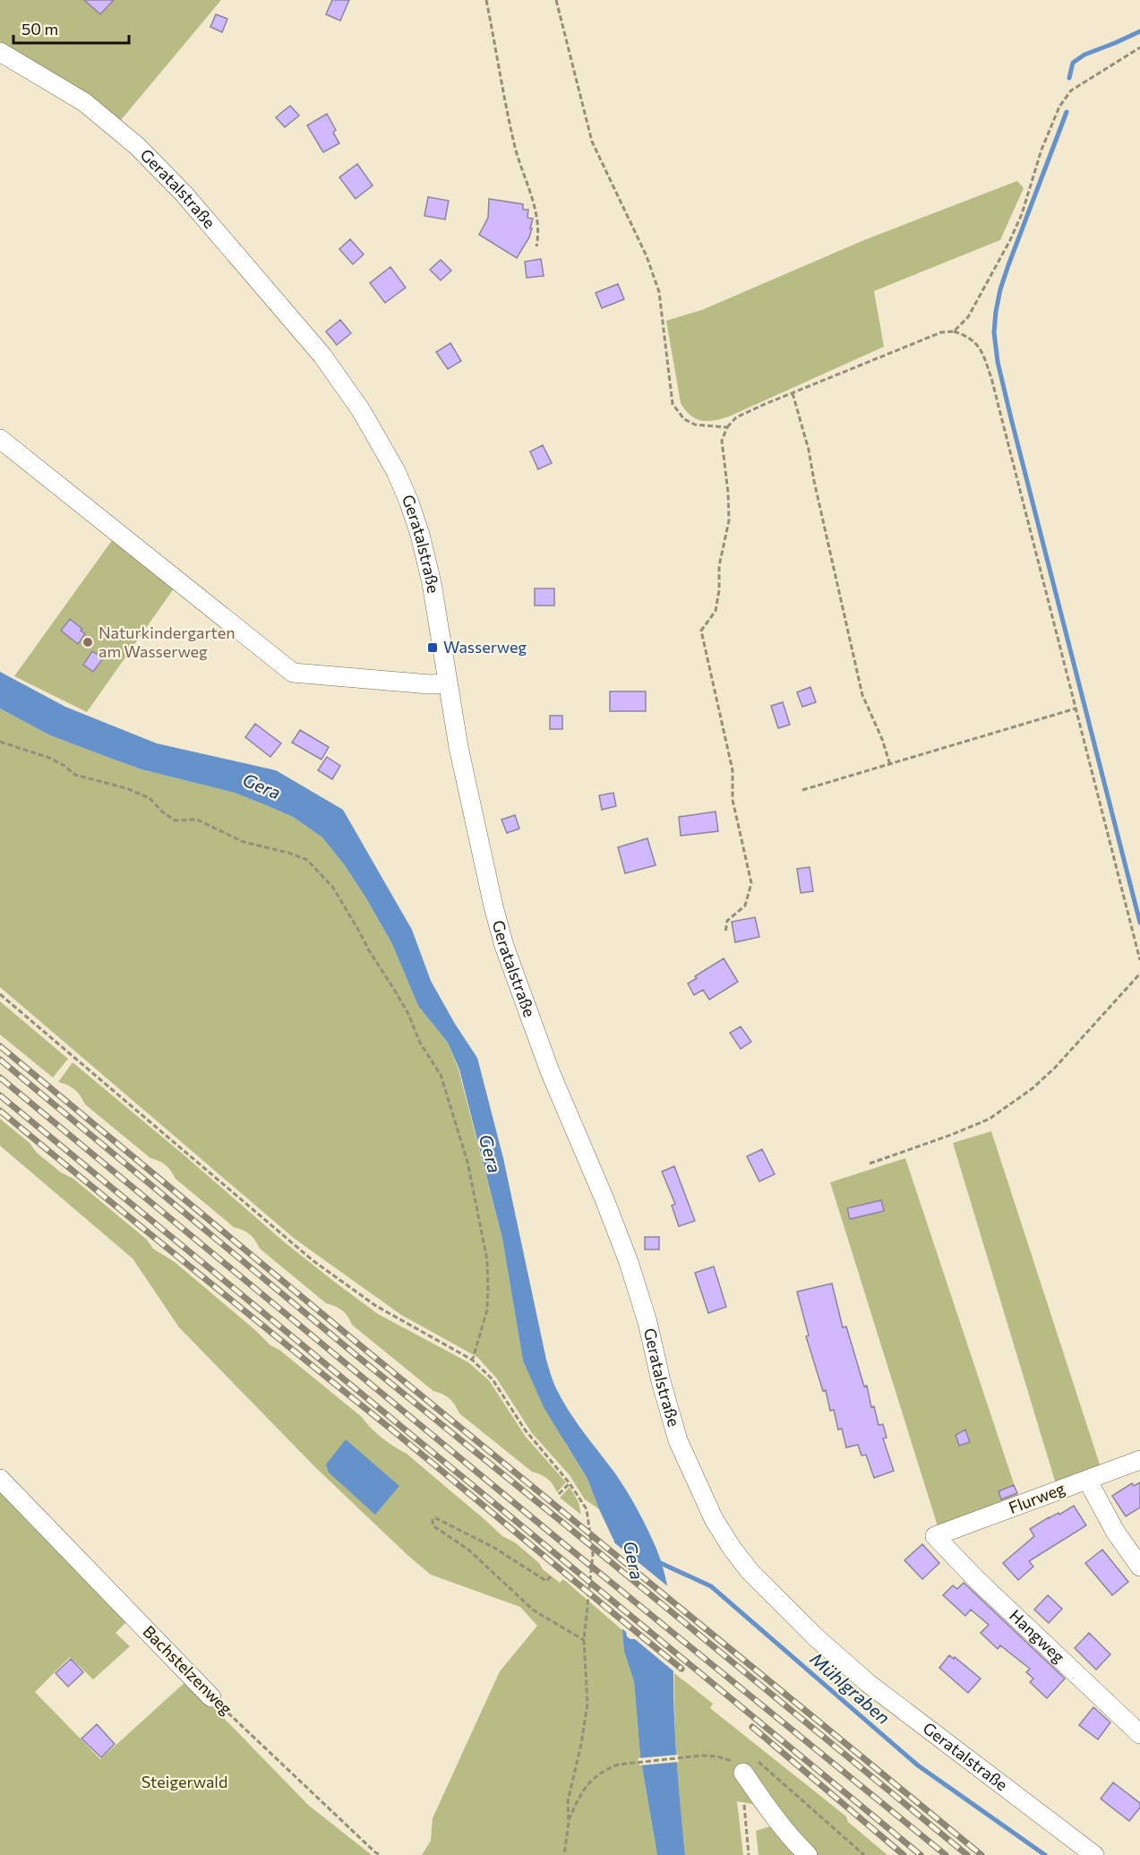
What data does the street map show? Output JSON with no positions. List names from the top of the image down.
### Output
{
  "streets": {
    "street": [
      "Geratalstraße",
      "Flurweg",
      "Hangweg",
      "Bachstelzenweg"
    ]
  },
  "crossings": [
    ["Flurweg", "Hangweg"]
  ],
  "water": ["Gera", "Mühlgraben"],
  "parks": ["Steigerwald"],
  "places": {
    "other": ["Naturkindergarten am Wasserweg"],
    "transit": ["Wasserweg"]
  },
  "scale_bar": "50 m"
}
